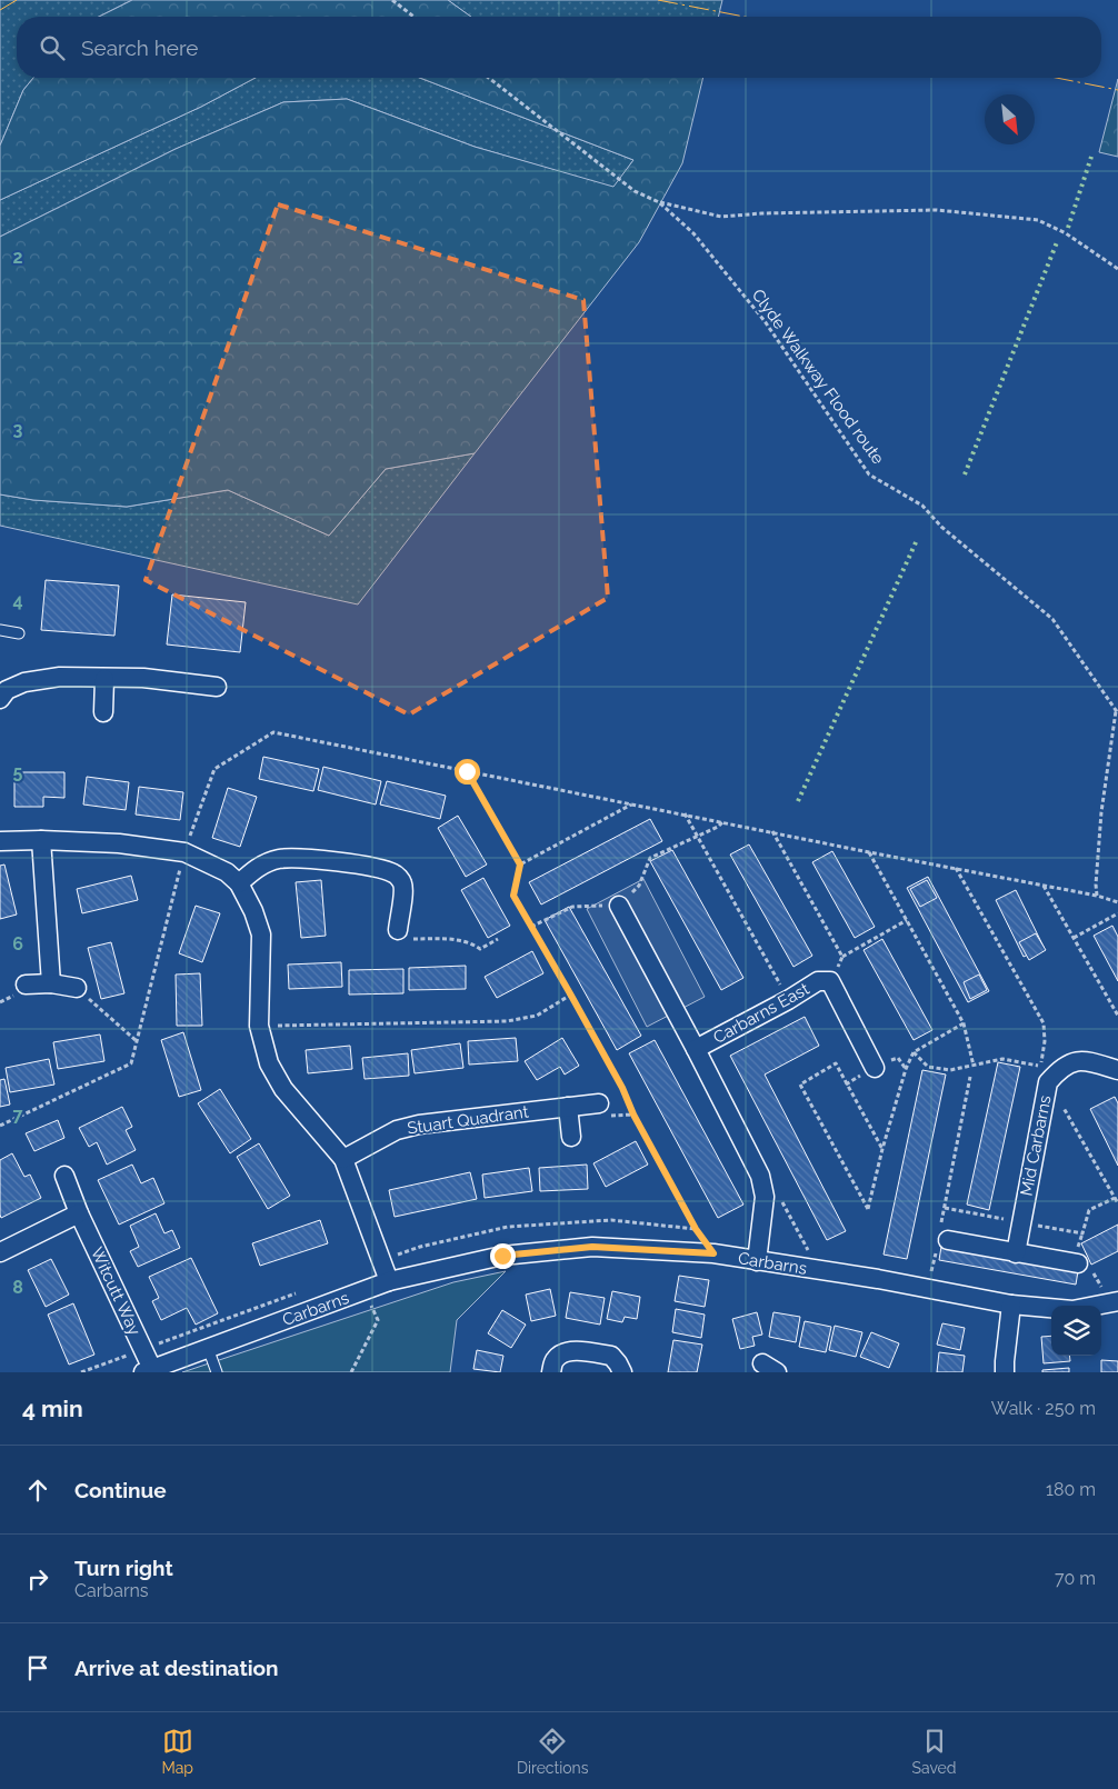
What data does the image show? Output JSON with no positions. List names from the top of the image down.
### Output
{
  "streets": {
    "street": [
      "Carbarns East",
      "Stuart Quadrant",
      "Mid Carbarns",
      "Carbarns",
      "Witcutt Way"
    ],
    "path": ["Clyde Walkway Flood route"]
  },
  "crossings": [
    ["Carbarns East", "Carbarns"],
    ["Carbarns", "Witcutt Way"]
  ],
  "north": "bottom right",
  "page": {
    "search": "Search here",
    "heading": ["4 min", "Walk · 250 m"],
    "list": [
      ["Continue", "180 m"],
      ["Turn right", "Carbarns", "70 m"],
      "Arrive at destination"
    ],
    "nav": ["Map", "Directions", "Saved"]
  },
  "grid": {
    "rows": [
      "2",
      "3",
      "4",
      "5",
      "6",
      "7",
      "8"
    ]
  }
}
